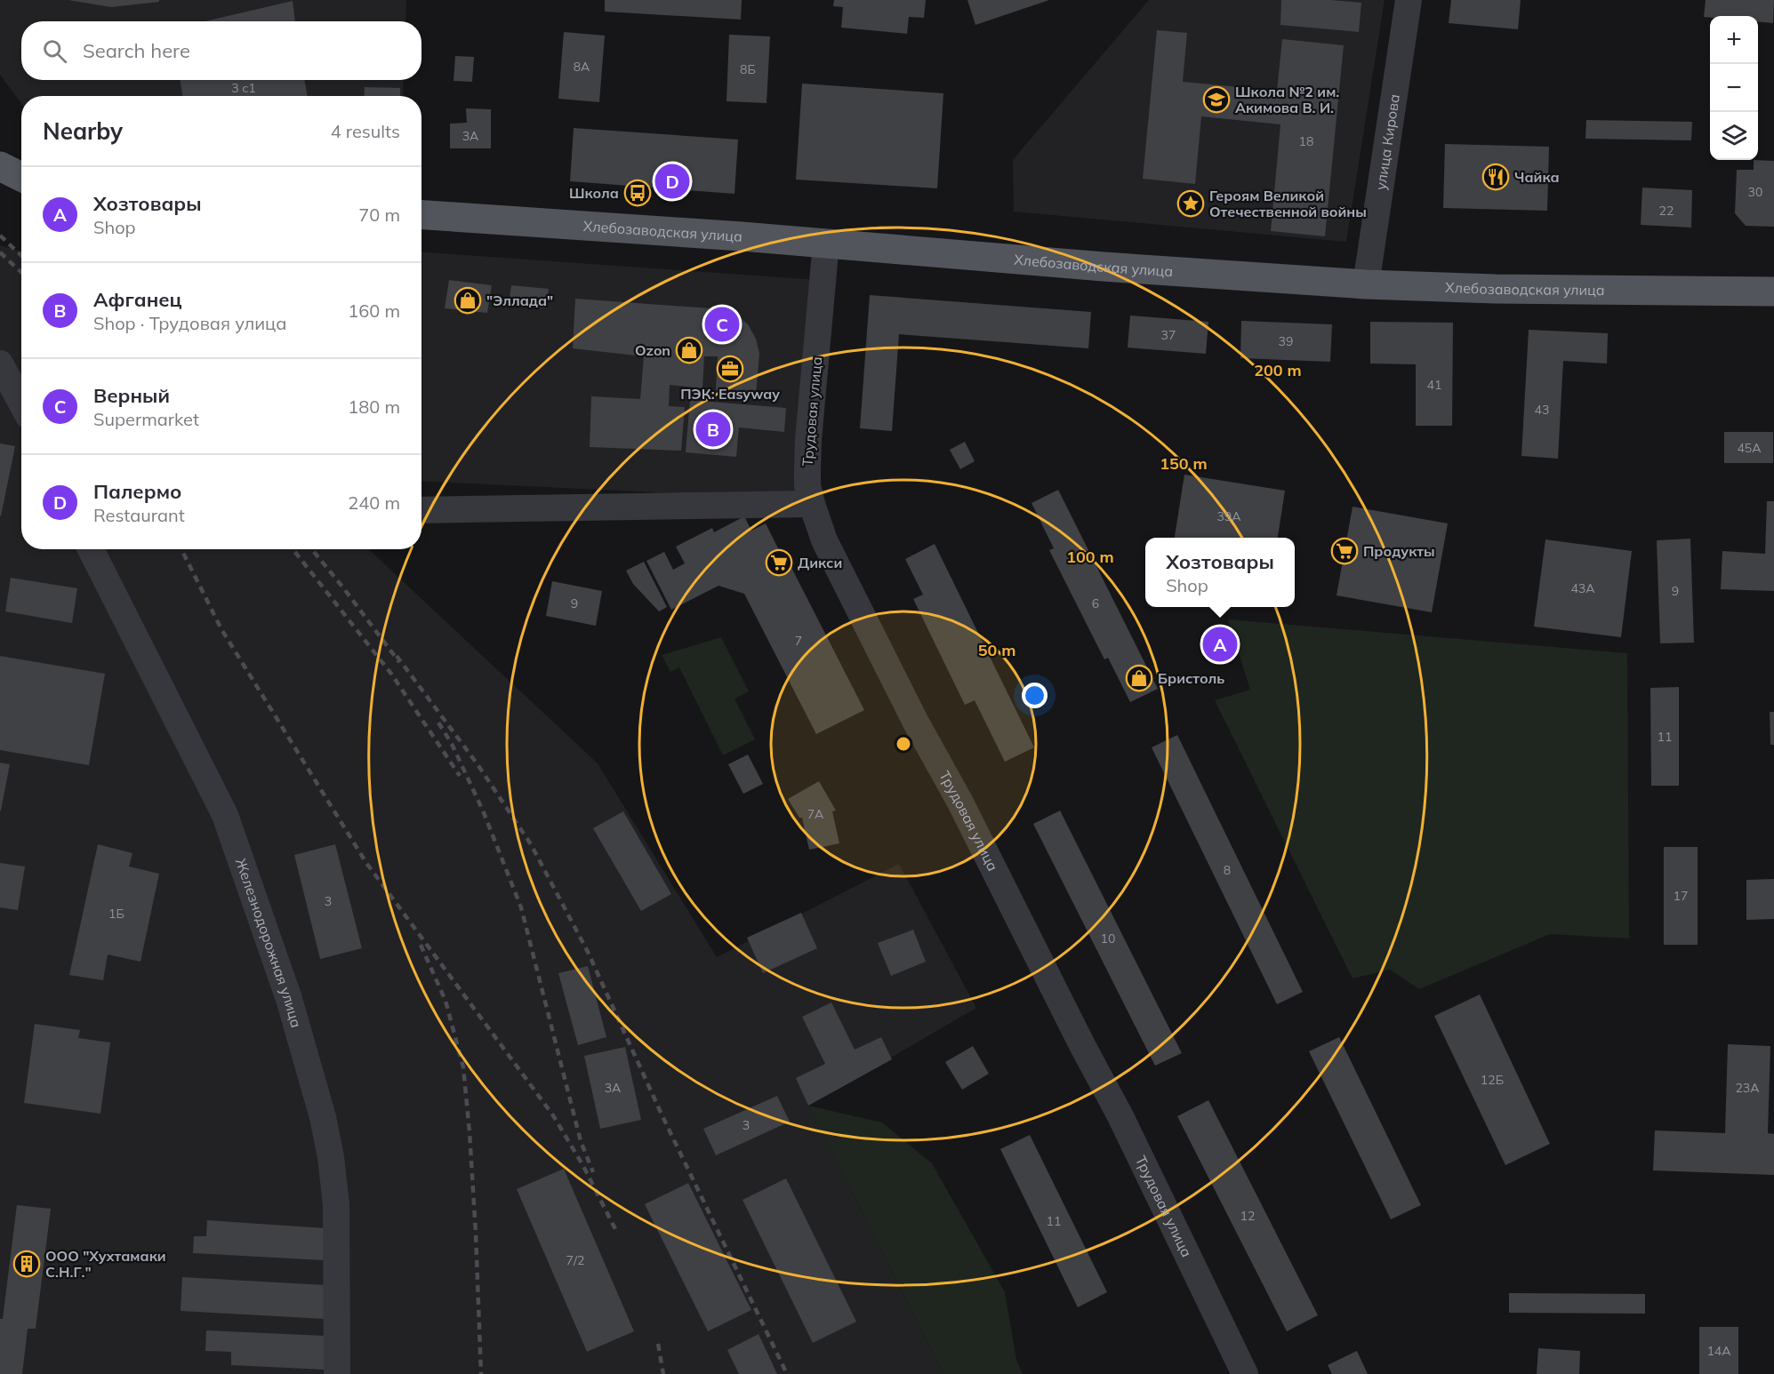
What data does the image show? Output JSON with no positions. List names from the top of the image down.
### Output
{
  "streets": {
    "main road": ["Хлебозаводская улица"],
    "street": ["улица Кирова", "Трудовая улица", "Железнодорожная улица"]
  },
  "crossings": [
    ["улица Кирова", "Хлебозаводская улица"],
    ["Хлебозаводская улица", "Трудовая улица"]
  ],
  "places": {
    "school or university": ["Школа №2 им. Акимова В. И."],
    "restaurant": ["Чайка"],
    "bus stop": ["Школа"],
    "place": ["Героям Великой Отечественной войны"],
    "shop": ["\"Эллада\"", "Ozon", "Бристоль"],
    "office": ["ПЭК: Easyway"],
    "supermarket": ["Продукты", "Дикси"],
    "building": ["ООО \"Хухтамаки С.Н.Г.\""]
  },
  "house_numbers": [
    "8А",
    "8Б",
    "3 с1",
    "3А",
    "18",
    "30",
    "22",
    "37",
    "39",
    "41",
    "43",
    "45А",
    "39А",
    "43А",
    "9",
    "9",
    "6",
    "7",
    "11",
    "7А",
    "8",
    "17",
    "3",
    "1Б",
    "10",
    "12Б",
    "3А",
    "23А",
    "3",
    "12",
    "11",
    "7/2",
    "14А"
  ],
  "page": {
    "map_buttons": ["+", "−"],
    "search": "Search here",
    "heading": ["Nearby", "4 results"],
    "pins": [
      "D",
      "C",
      "B",
      "A"
    ],
    "list": [
      {
        "mark": "A",
        "name": "Хозтовары",
        "note": "Shop",
        "value": "70 m"
      },
      {
        "mark": "B",
        "name": "Афганец",
        "note": "Shop · Трудовая улица",
        "value": "160 m"
      },
      {
        "mark": "C",
        "name": "Верный",
        "note": "Supermarket",
        "value": "180 m"
      },
      {
        "mark": "D",
        "name": "Палермо",
        "note": "Restaurant",
        "value": "240 m"
      }
    ],
    "popup": ["Хозтовары", "Shop"]
  },
  "rings": [
    "200 m",
    "150 m",
    "100 m",
    "50 m"
  ]
}
